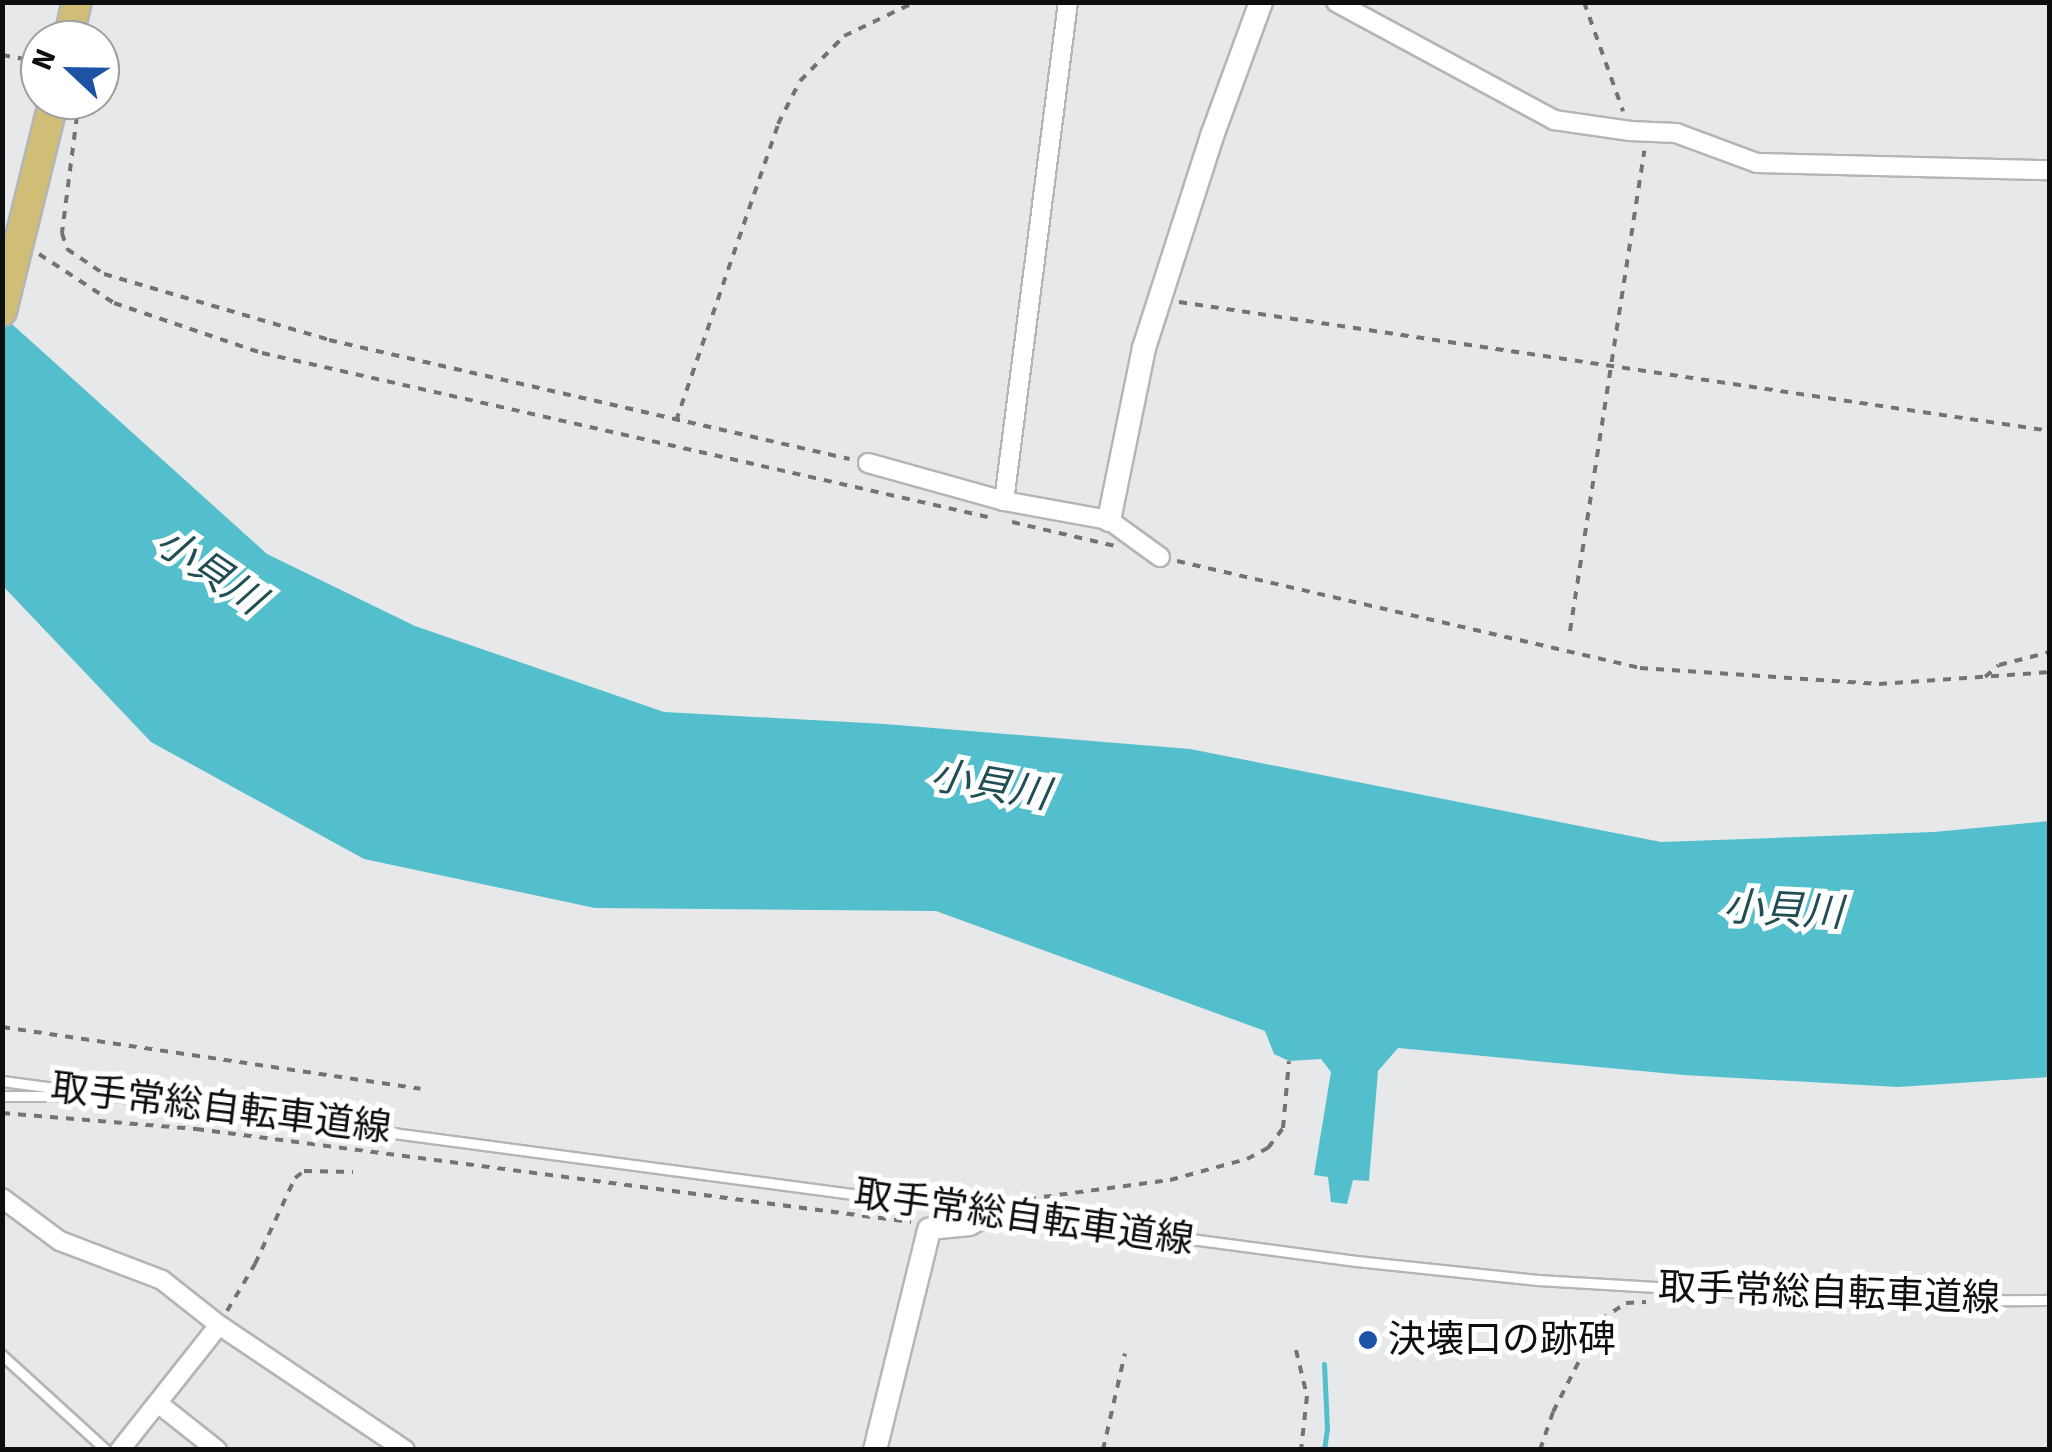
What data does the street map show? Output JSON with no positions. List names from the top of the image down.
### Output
{
  "streets": {
    "lane": ["取手常総自転車道線"]
  },
  "water": ["小貝川"],
  "places": ["決壊口の跡碑"],
  "north": "left"
}
